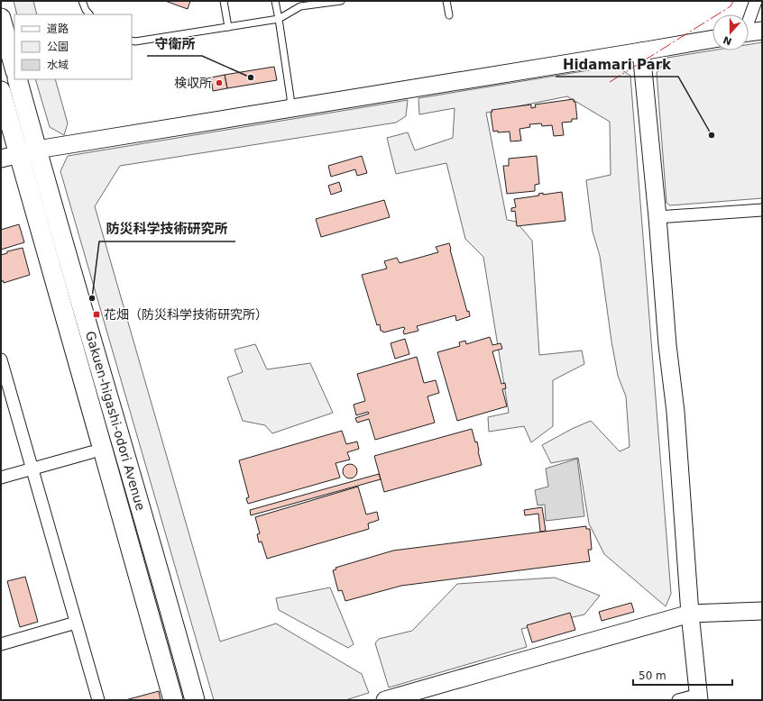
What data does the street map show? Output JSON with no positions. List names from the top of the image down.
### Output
{
  "streets": {
    "main road": ["Gakuen-higashi-odori Avenue"]
  },
  "places": {
    "other": [
      "守衛所",
      "検収所",
      "Hidamari Park",
      "防災科学技術研究所"
    ],
    "transit": ["花畑（防災科学技術研究所）"]
  },
  "legend": ["道路", "公園", "水域"],
  "scale_bar": "50 m",
  "north": "bottom"
}
